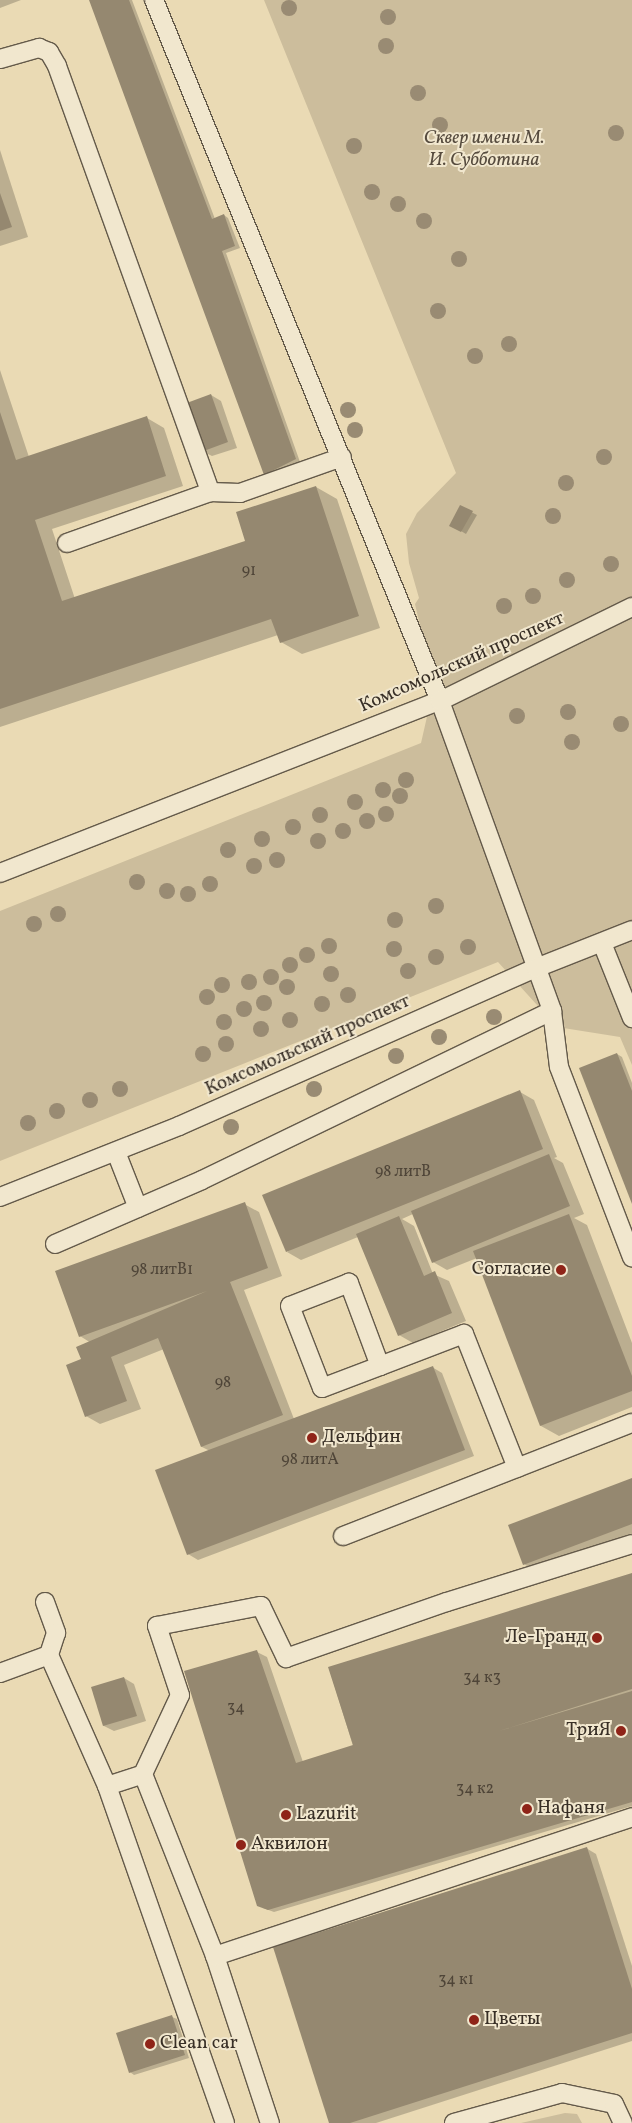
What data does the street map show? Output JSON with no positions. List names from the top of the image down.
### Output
{
  "streets": {
    "lane": ["Комсомольский проспект"]
  },
  "parks": ["Сквер имени М. И. Субботина"],
  "places": [
    "Согласие",
    "Дельфин",
    "Ле-Гранд",
    "ТриЯ",
    "Нафаня",
    "Lazurit",
    "Аквилон",
    "Цветы",
    "Clean car"
  ],
  "house_numbers": [
    "91",
    "98 литВ",
    "98 литВ1",
    "98",
    "98 литА",
    "34 к3",
    "34",
    "34 к2",
    "34 к1"
  ]
}
